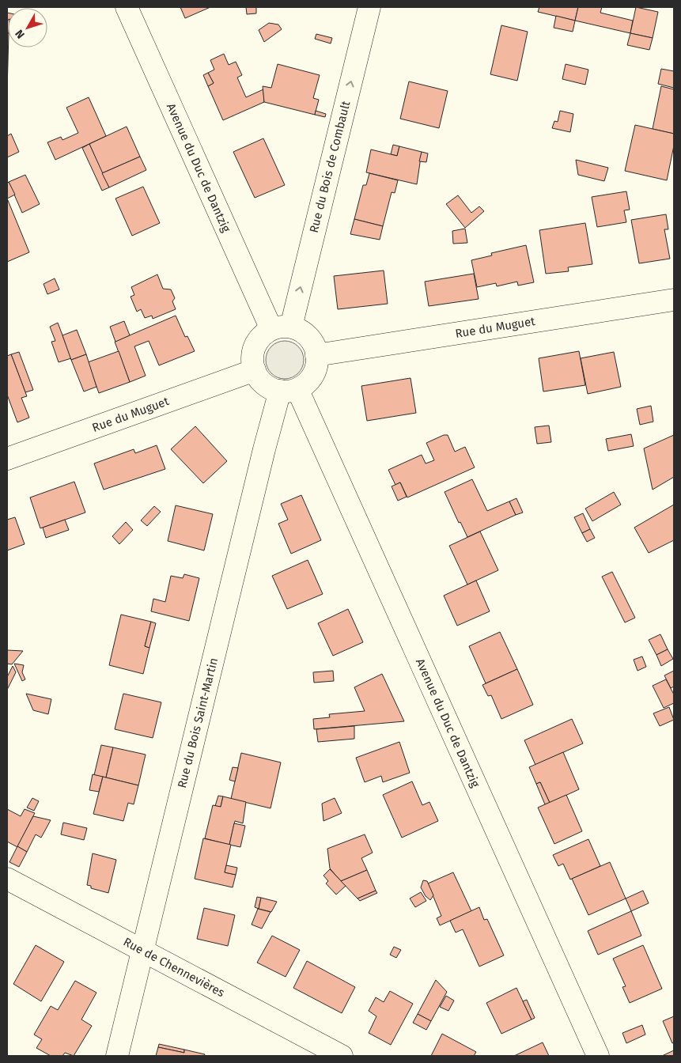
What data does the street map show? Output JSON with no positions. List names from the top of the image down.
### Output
{
  "streets": {
    "street": [
      "Rue du Bois de Combault",
      "Avenue du Duc de Dantzig",
      "Rue du Muguet",
      "Rue du Bois Saint-Martin",
      "Rue de Chennevières"
    ]
  },
  "crossings": [
    ["Rue du Bois de Combault", "Avenue du Duc de Dantzig"],
    ["Rue du Bois de Combault", "Rue du Muguet"],
    ["Rue du Bois de Combault", "Rue du Bois Saint-Martin"],
    ["Avenue du Duc de Dantzig", "Rue du Muguet"],
    ["Avenue du Duc de Dantzig", "Rue du Bois Saint-Martin"],
    ["Rue du Muguet", "Rue du Bois Saint-Martin"],
    ["Rue du Bois Saint-Martin", "Rue de Chennevières"]
  ],
  "one_way": ["Rue du Bois de Combault"],
  "north": "bottom left"
}
